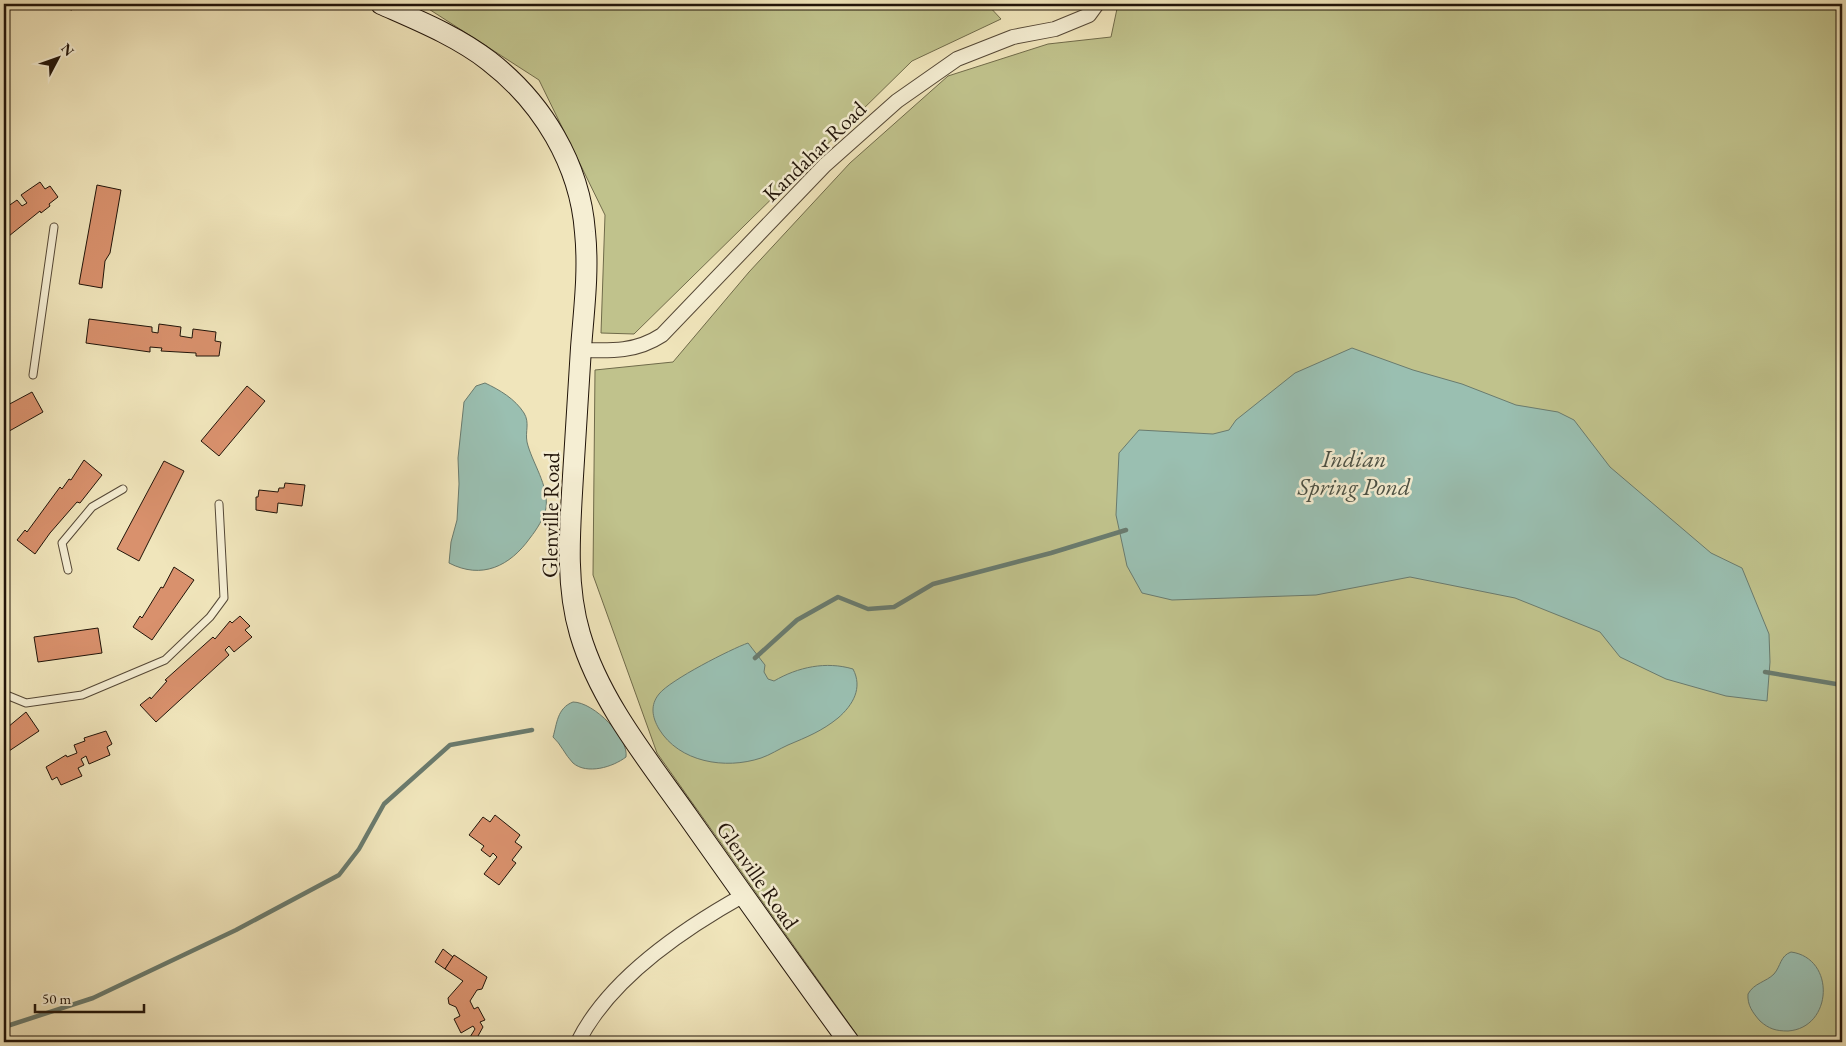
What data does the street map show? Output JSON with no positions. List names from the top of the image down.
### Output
{
  "streets": {
    "main road": ["Glenville Road"],
    "street": ["Kandahar Road"]
  },
  "crossings": [
    ["Kandahar Road", "Glenville Road"]
  ],
  "water": ["Indian Spring Pond"],
  "scale_bar": "50 m",
  "north": "top right"
}
